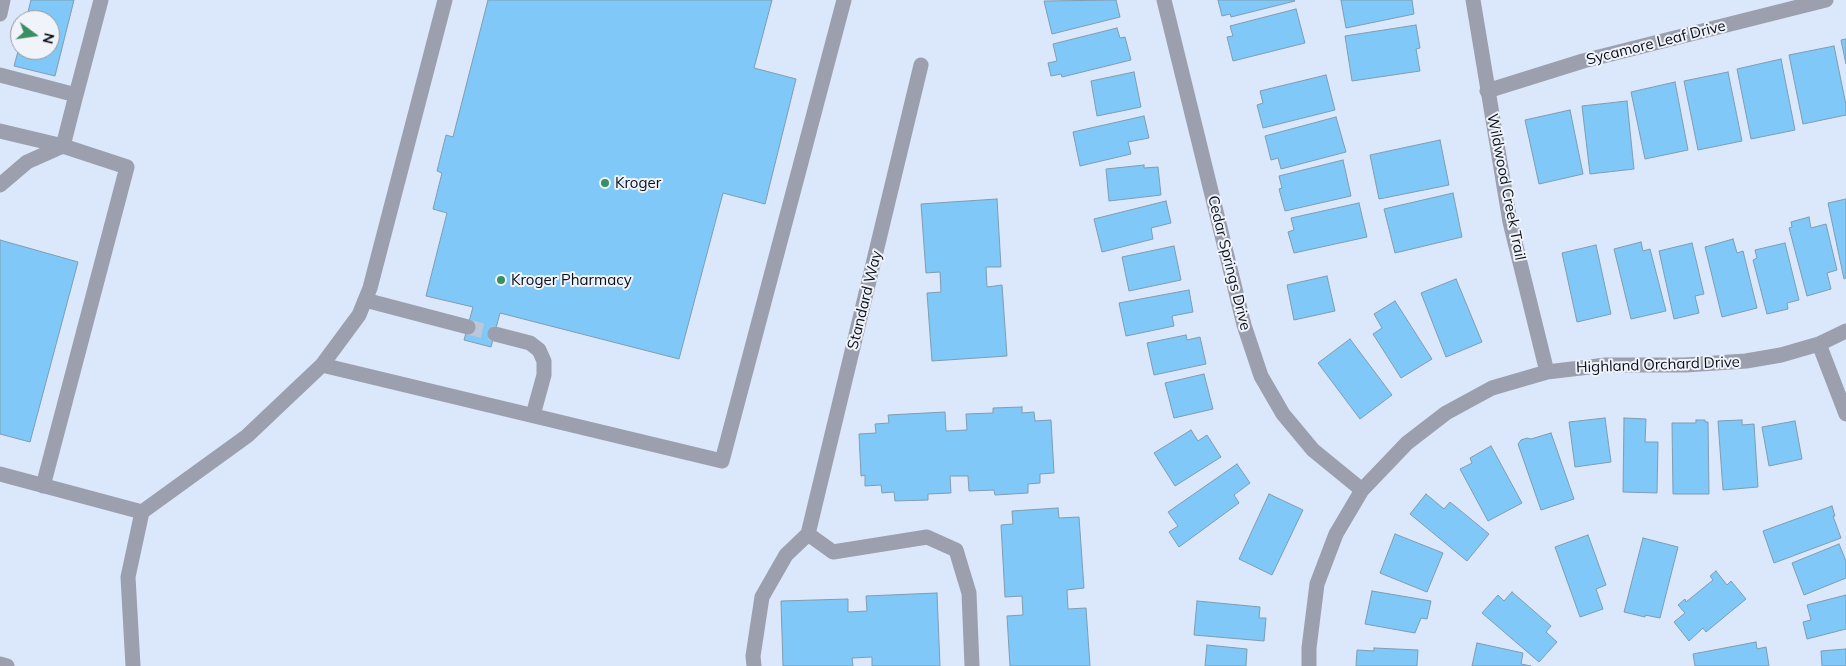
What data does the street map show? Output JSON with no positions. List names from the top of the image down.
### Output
{
  "streets": {
    "street": [
      "Sycamore Leaf Drive",
      "Wildwood Creek Trail",
      "Cedar Springs Drive",
      "Standard Way",
      "Highland Orchard Drive"
    ]
  },
  "crossings": [
    ["Sycamore Leaf Drive", "Wildwood Creek Trail"],
    ["Wildwood Creek Trail", "Highland Orchard Drive"],
    ["Cedar Springs Drive", "Highland Orchard Drive"]
  ],
  "places": ["Kroger", "Kroger Pharmacy"],
  "north": "right"
}
